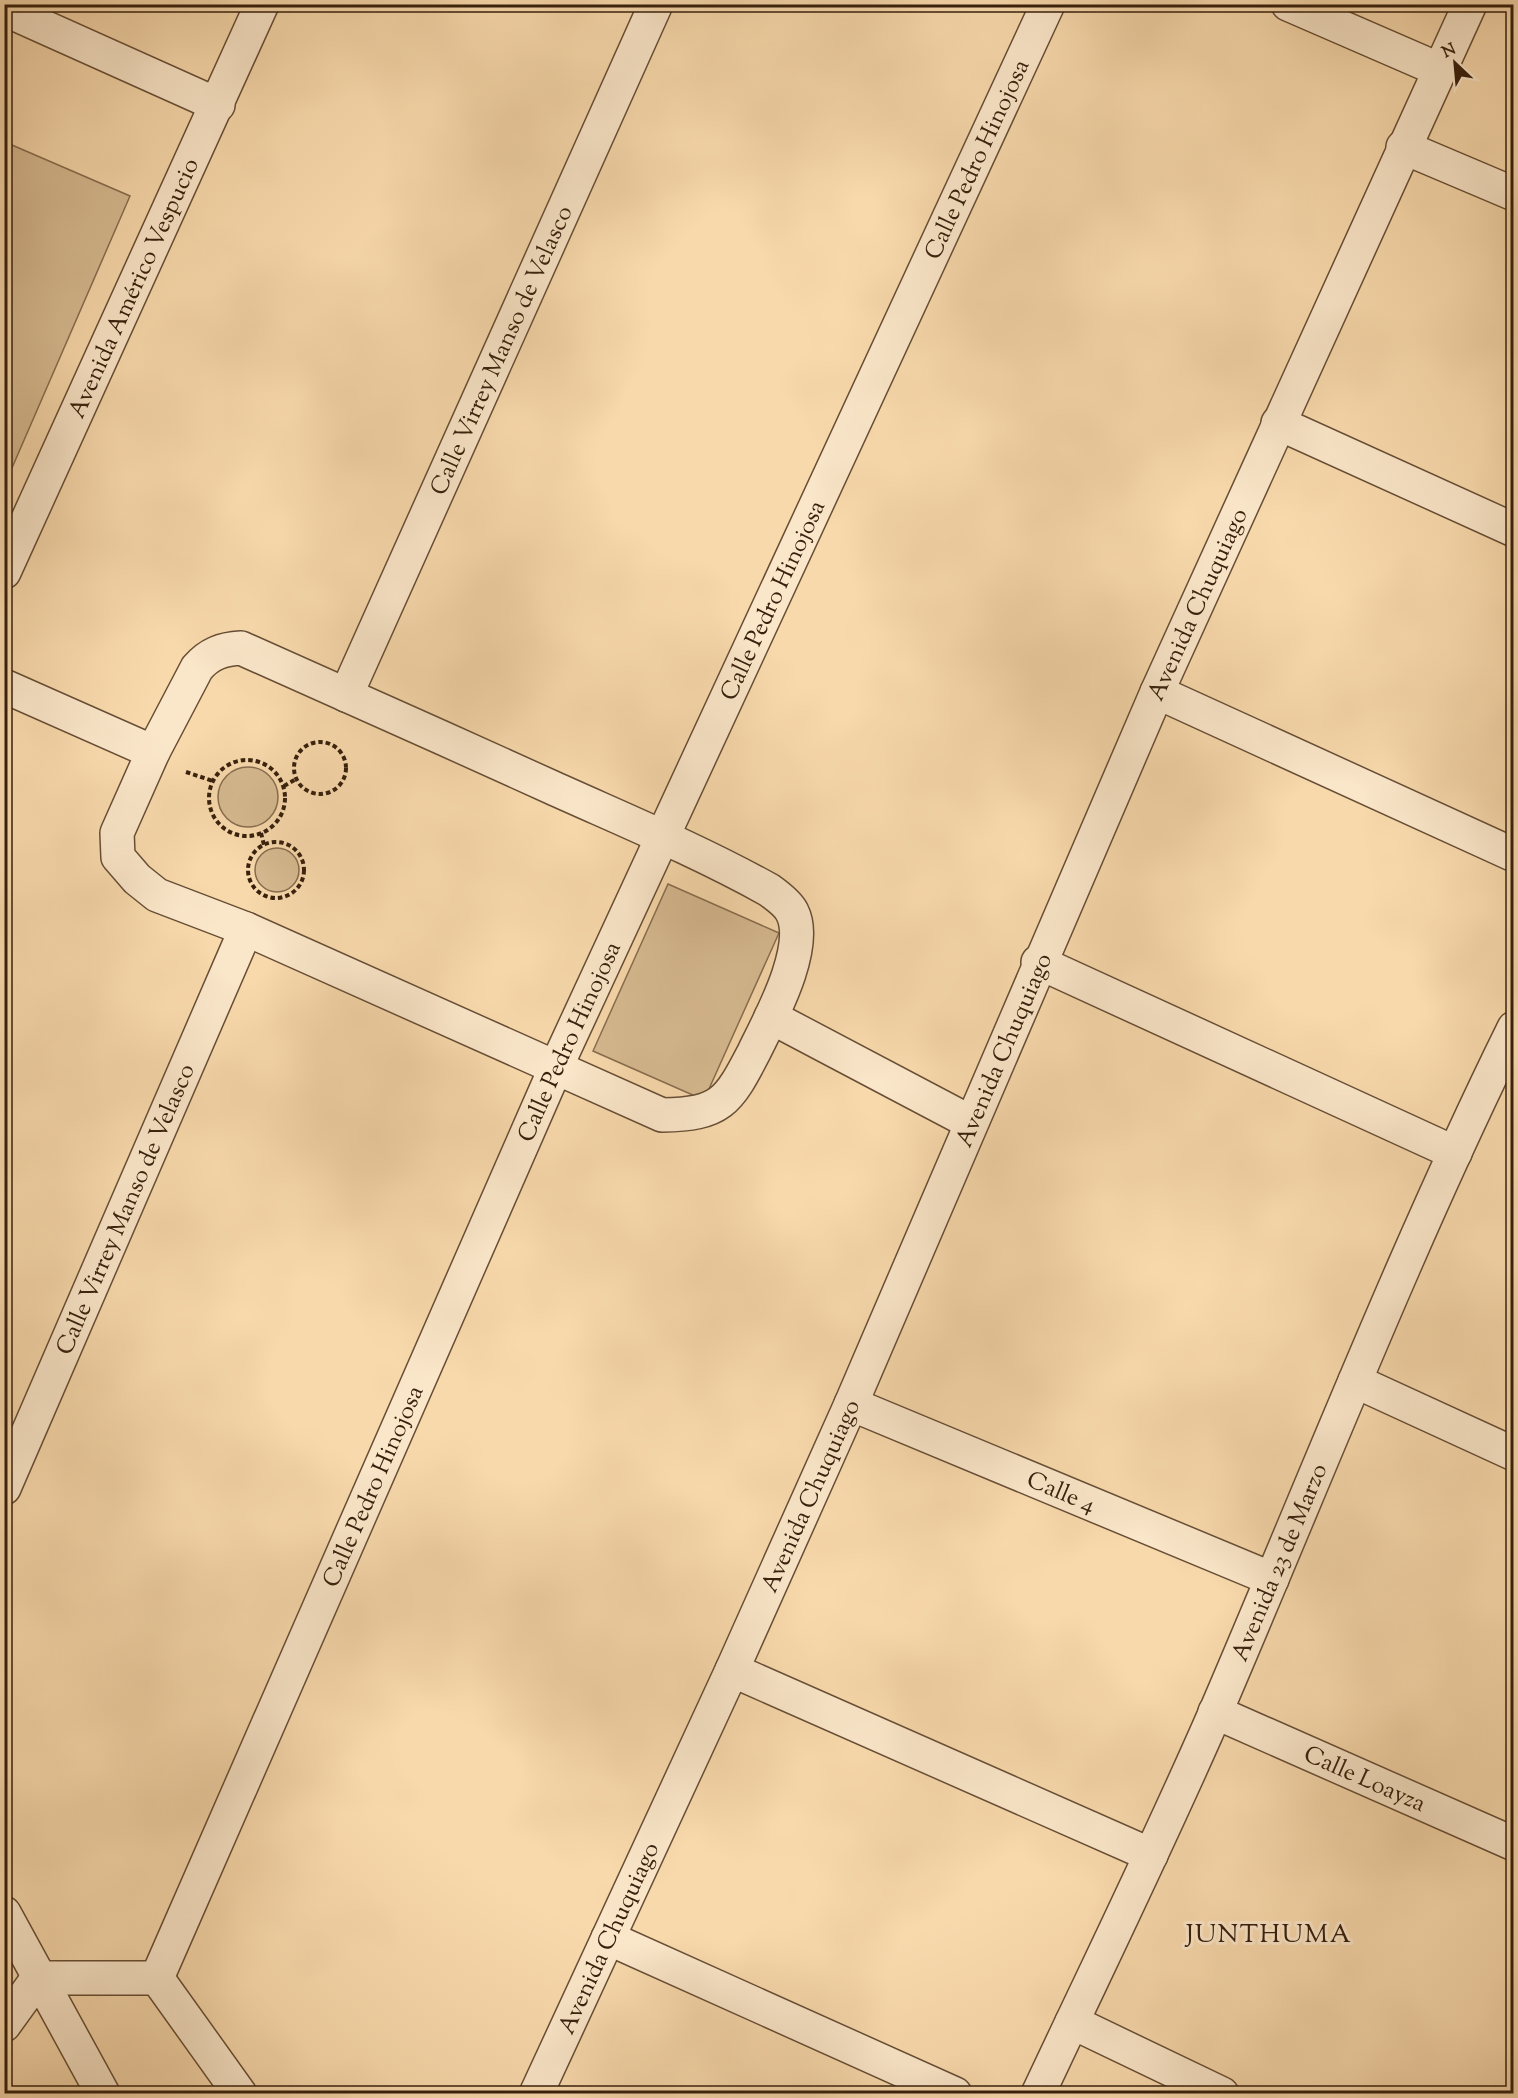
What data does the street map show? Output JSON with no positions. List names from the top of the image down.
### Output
{
  "streets": {
    "street": [
      "Calle Pedro Hinojosa",
      "Avenida Américo Vespucio",
      "Calle Virrey Manso de Velasco",
      "Avenida Chuquiago",
      "Calle 4",
      "Avenida 23 de Marzo",
      "Calle Loayza"
    ]
  },
  "crossings": [
    ["Avenida Chuquiago", "Calle 4"],
    ["Calle 4", "Avenida 23 de Marzo"],
    ["Avenida 23 de Marzo", "Calle Loayza"]
  ],
  "districts": ["JUNTHUMA"],
  "north": "top left"
}
